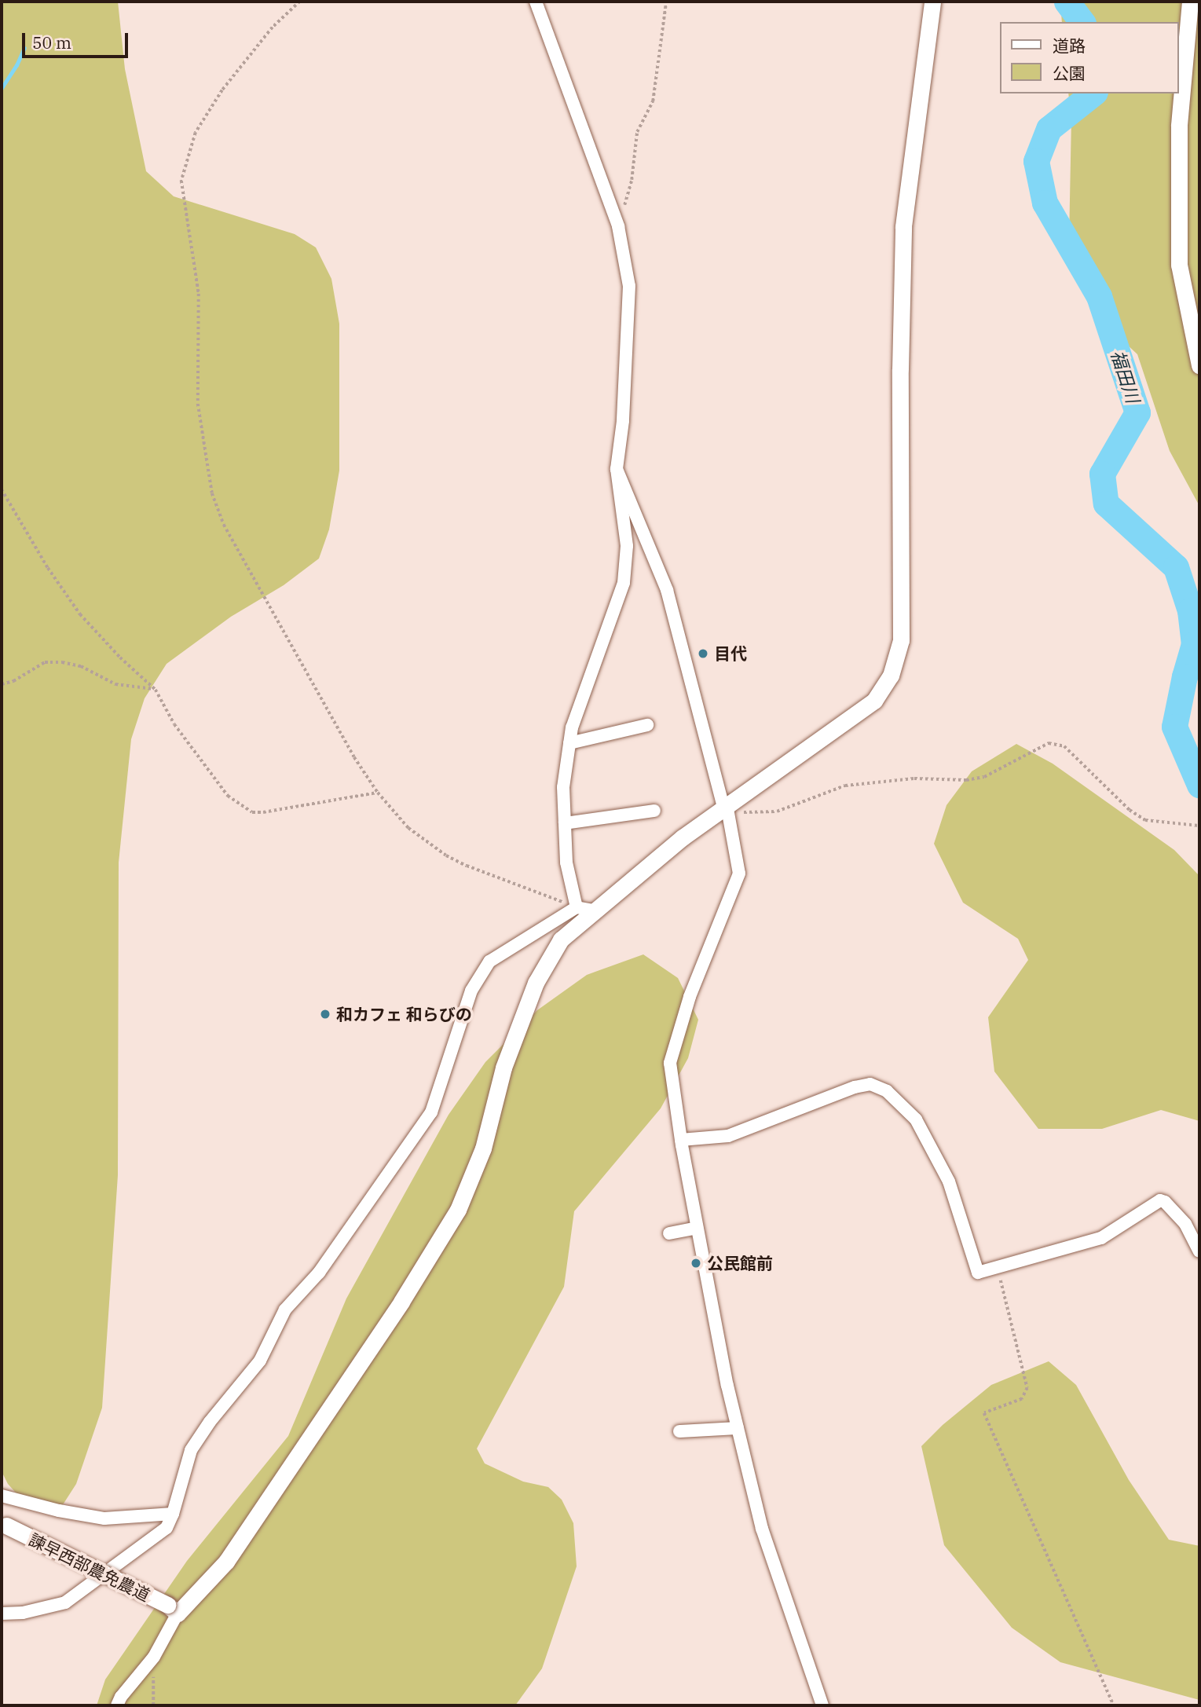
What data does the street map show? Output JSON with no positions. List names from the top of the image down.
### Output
{
  "streets": {
    "street": ["諫早西部農免農道"]
  },
  "water": ["福田川"],
  "places": ["目代", "和カフェ 和らびの", "公民館前"],
  "legend": ["道路", "公園"],
  "scale_bar": "50 m"
}
